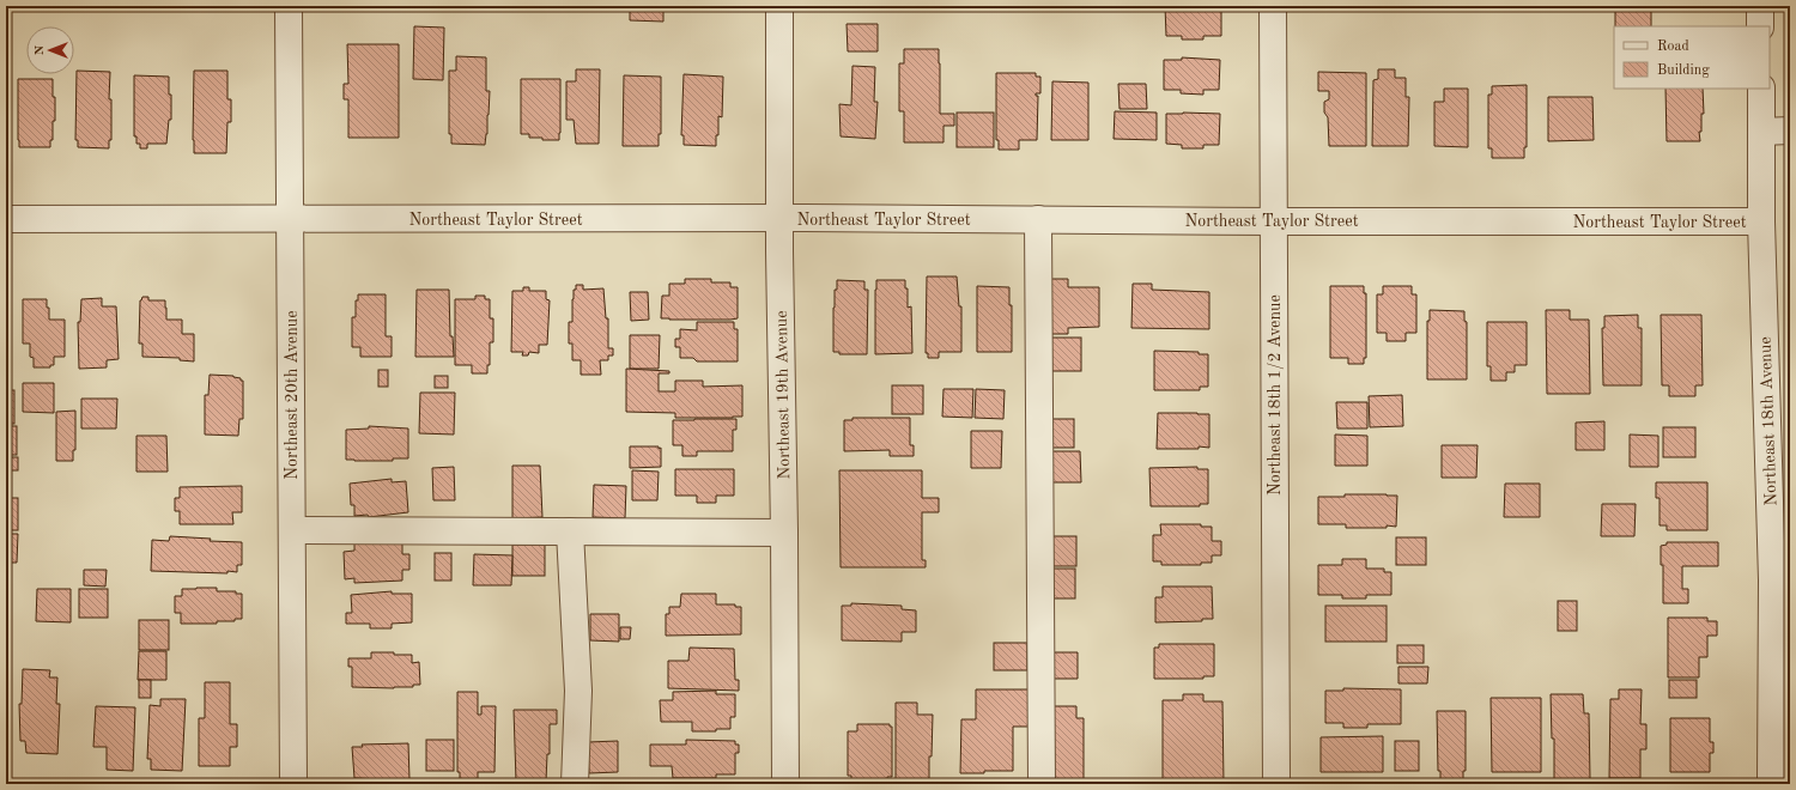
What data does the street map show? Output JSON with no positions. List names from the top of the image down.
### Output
{
  "streets": {
    "street": [
      "Northeast Taylor Street",
      "Northeast 20th Avenue",
      "Northeast 19th Avenue",
      "Northeast 18th 1/2 Avenue",
      "Northeast 18th Avenue"
    ]
  },
  "crossings": [
    ["Northeast Taylor Street", "Northeast 20th Avenue"],
    ["Northeast Taylor Street", "Northeast 19th Avenue"],
    ["Northeast Taylor Street", "Northeast 18th 1/2 Avenue"],
    ["Northeast Taylor Street", "Northeast 18th Avenue"]
  ],
  "legend": ["Road", "Building"],
  "north": "left"
}
